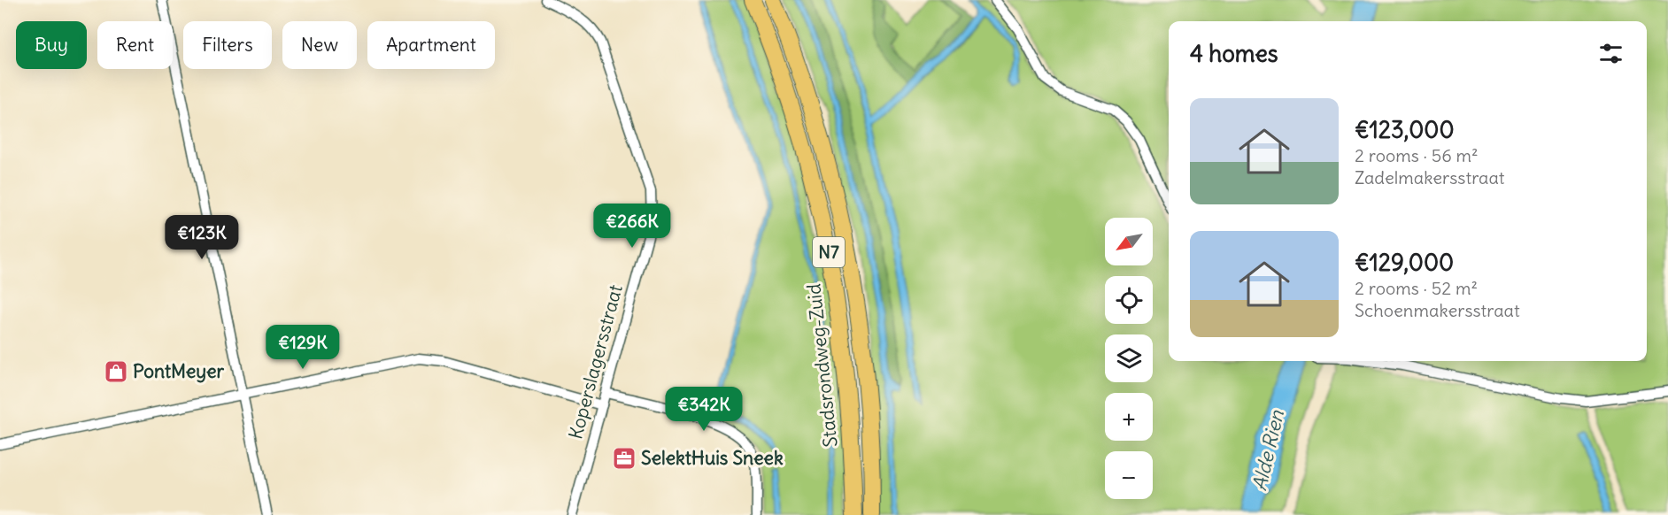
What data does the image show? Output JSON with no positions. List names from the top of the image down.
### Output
{
  "streets": {
    "highway": ["N7", "Stadsrondweg-Zuid"],
    "street": ["Koperslagersstraat"]
  },
  "water": ["Alde Rien"],
  "places": {
    "shop": ["PontMeyer"],
    "office": ["SelektHuis Sneek"]
  },
  "north": "bottom left",
  "page": {
    "chip": [
      "Buy",
      "Rent",
      "Filters",
      "New",
      "Apartment"
    ],
    "heading": "4 homes",
    "list": [
      {
        "name": "€123,000",
        "note": "2 rooms · 56 m² · Zadelmakersstraat"
      },
      {
        "name": "€129,000",
        "note": "2 rooms · 52 m² · Schoenmakersstraat"
      }
    ],
    "price": [
      "€266K",
      "€123K",
      "€129K",
      "€342K"
    ],
    "map_buttons": ["+", "−"]
  }
}
